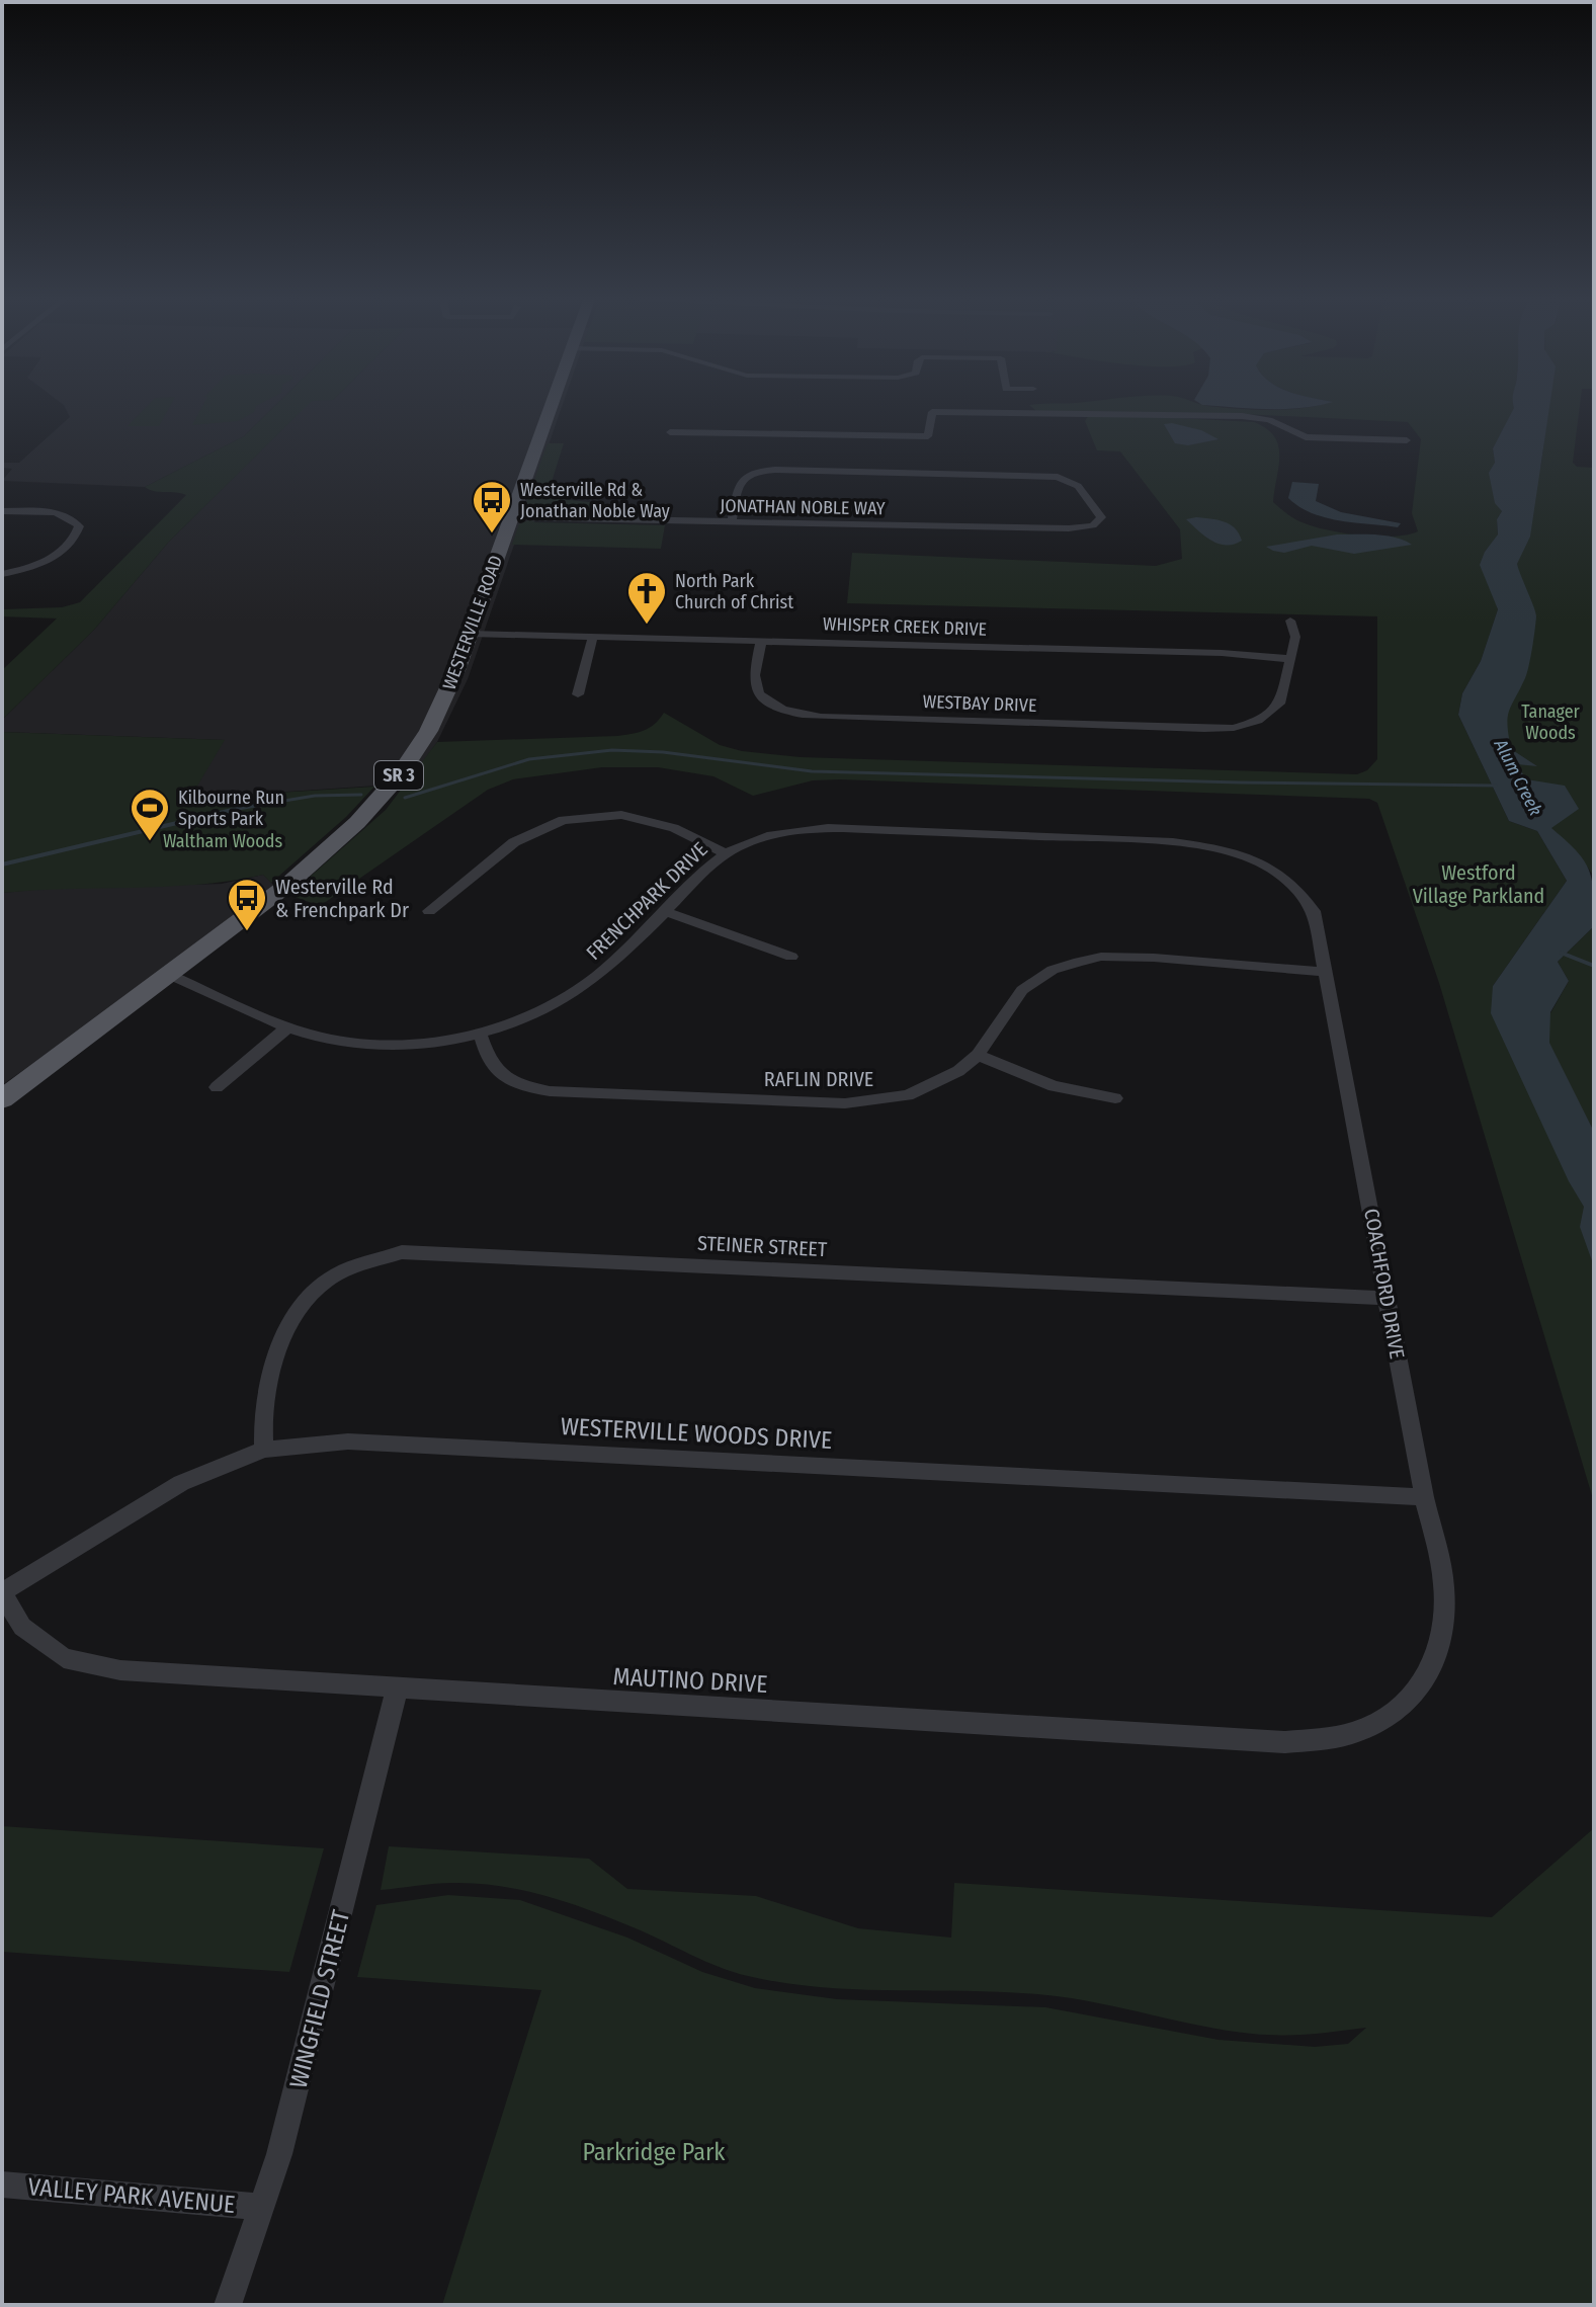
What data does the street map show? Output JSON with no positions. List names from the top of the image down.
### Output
{
  "streets": {
    "main road": ["WESTERVILLE ROAD", "SR 3"],
    "street": [
      "JONATHAN NOBLE WAY",
      "WHISPER CREEK DRIVE",
      "WESTBAY DRIVE",
      "FRENCHPARK DRIVE",
      "RAFLIN DRIVE",
      "STEINER STREET",
      "COACHFORD DRIVE",
      "WESTERVILLE WOODS DRIVE",
      "MAUTINO DRIVE",
      "WINGFIELD STREET",
      "VALLEY PARK AVENUE"
    ]
  },
  "crossings": [
    ["JONATHAN NOBLE WAY", "WESTERVILLE ROAD"],
    ["WESTERVILLE ROAD", "WHISPER CREEK DRIVE"],
    ["WESTERVILLE ROAD", "FRENCHPARK DRIVE"],
    ["WHISPER CREEK DRIVE", "WESTBAY DRIVE"],
    ["FRENCHPARK DRIVE", "RAFLIN DRIVE"],
    ["FRENCHPARK DRIVE", "COACHFORD DRIVE"],
    ["RAFLIN DRIVE", "COACHFORD DRIVE"],
    ["STEINER STREET", "COACHFORD DRIVE"],
    ["STEINER STREET", "WESTERVILLE WOODS DRIVE"],
    ["COACHFORD DRIVE", "WESTERVILLE WOODS DRIVE"],
    ["COACHFORD DRIVE", "MAUTINO DRIVE"],
    ["WESTERVILLE WOODS DRIVE", "MAUTINO DRIVE"],
    ["MAUTINO DRIVE", "WINGFIELD STREET"],
    ["WINGFIELD STREET", "VALLEY PARK AVENUE"]
  ],
  "water": ["Alum Creek"],
  "parks": [
    "Tanager Woods",
    "Waltham Woods",
    "Westford Village Parkland",
    "Parkridge Park"
  ],
  "places": {
    "bus stop": ["Westerville Rd & Jonathan Noble Way", "Westerville Rd & Frenchpark Dr"],
    "church": ["North Park Church of Christ"],
    "sports": ["Kilbourne Run Sports Park"]
  }
}
